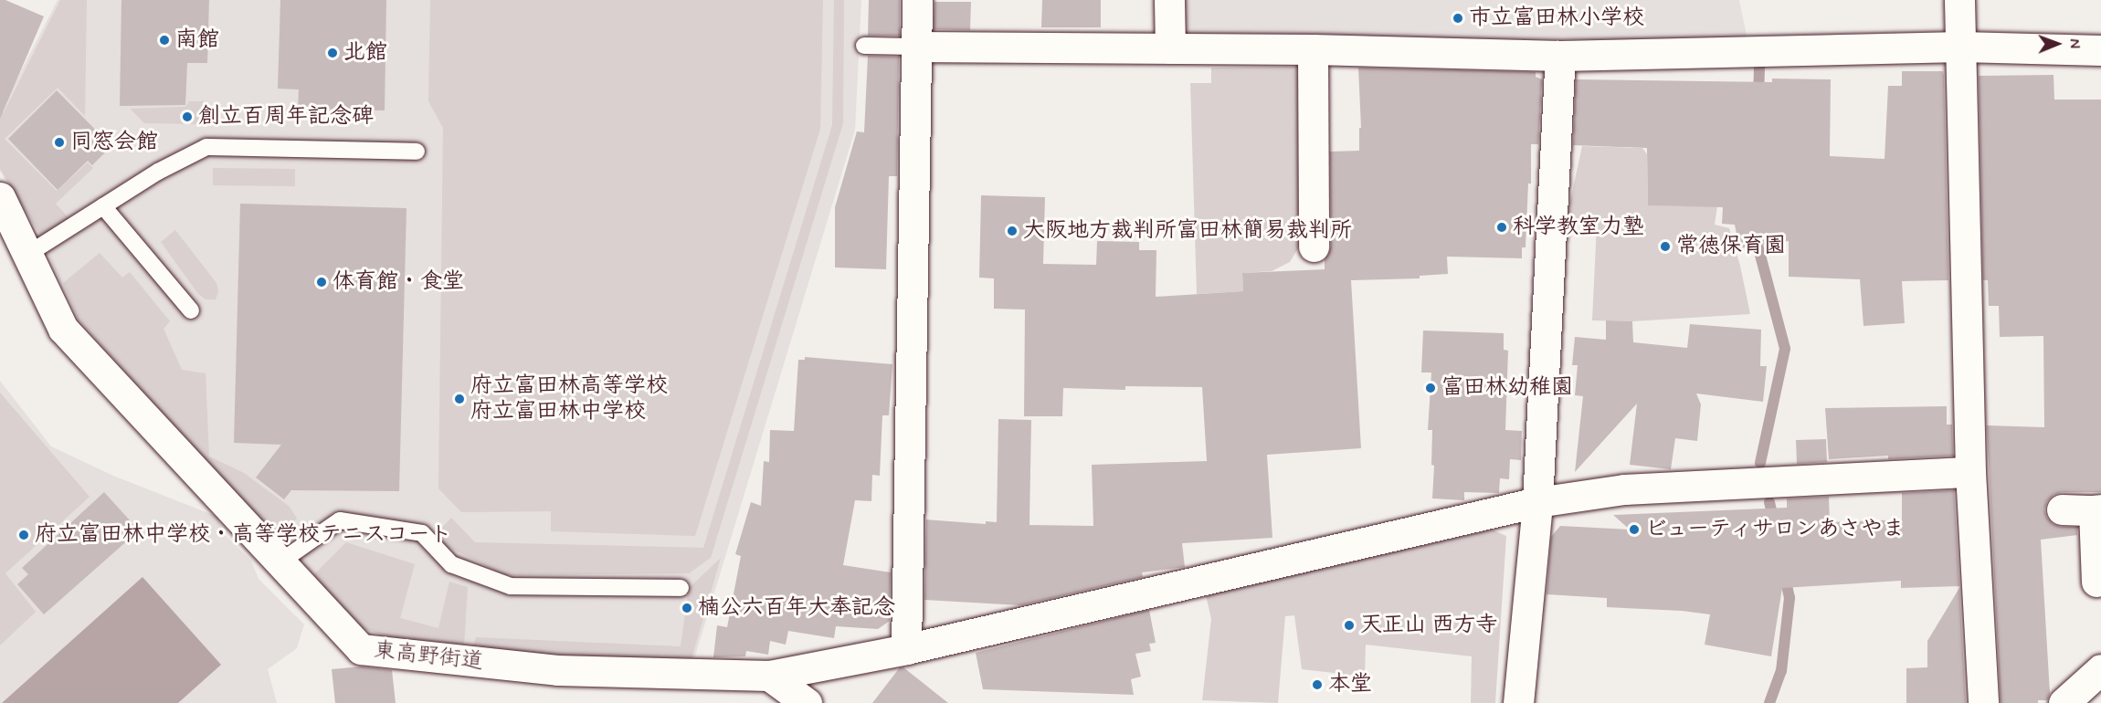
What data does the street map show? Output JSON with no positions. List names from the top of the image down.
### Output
{
  "streets": {
    "street": ["東高野街道"]
  },
  "places": [
    "市立富田林小学校",
    "南館",
    "北館",
    "創立百周年記念碑",
    "同窓会館",
    "科学教室力塾",
    "大阪地方裁判所富田林簡易裁判所",
    "常徳保育園",
    "体育館・食堂",
    "富田林幼稚園",
    "府立富田林高等学校 府立富田林中学校",
    "ビューティサロンあさやま",
    "府立富田林中学校・高等学校テニスコート",
    "楠公六百年大奉記念",
    "天正山 西方寺",
    "本堂"
  ],
  "north": "right"
}
